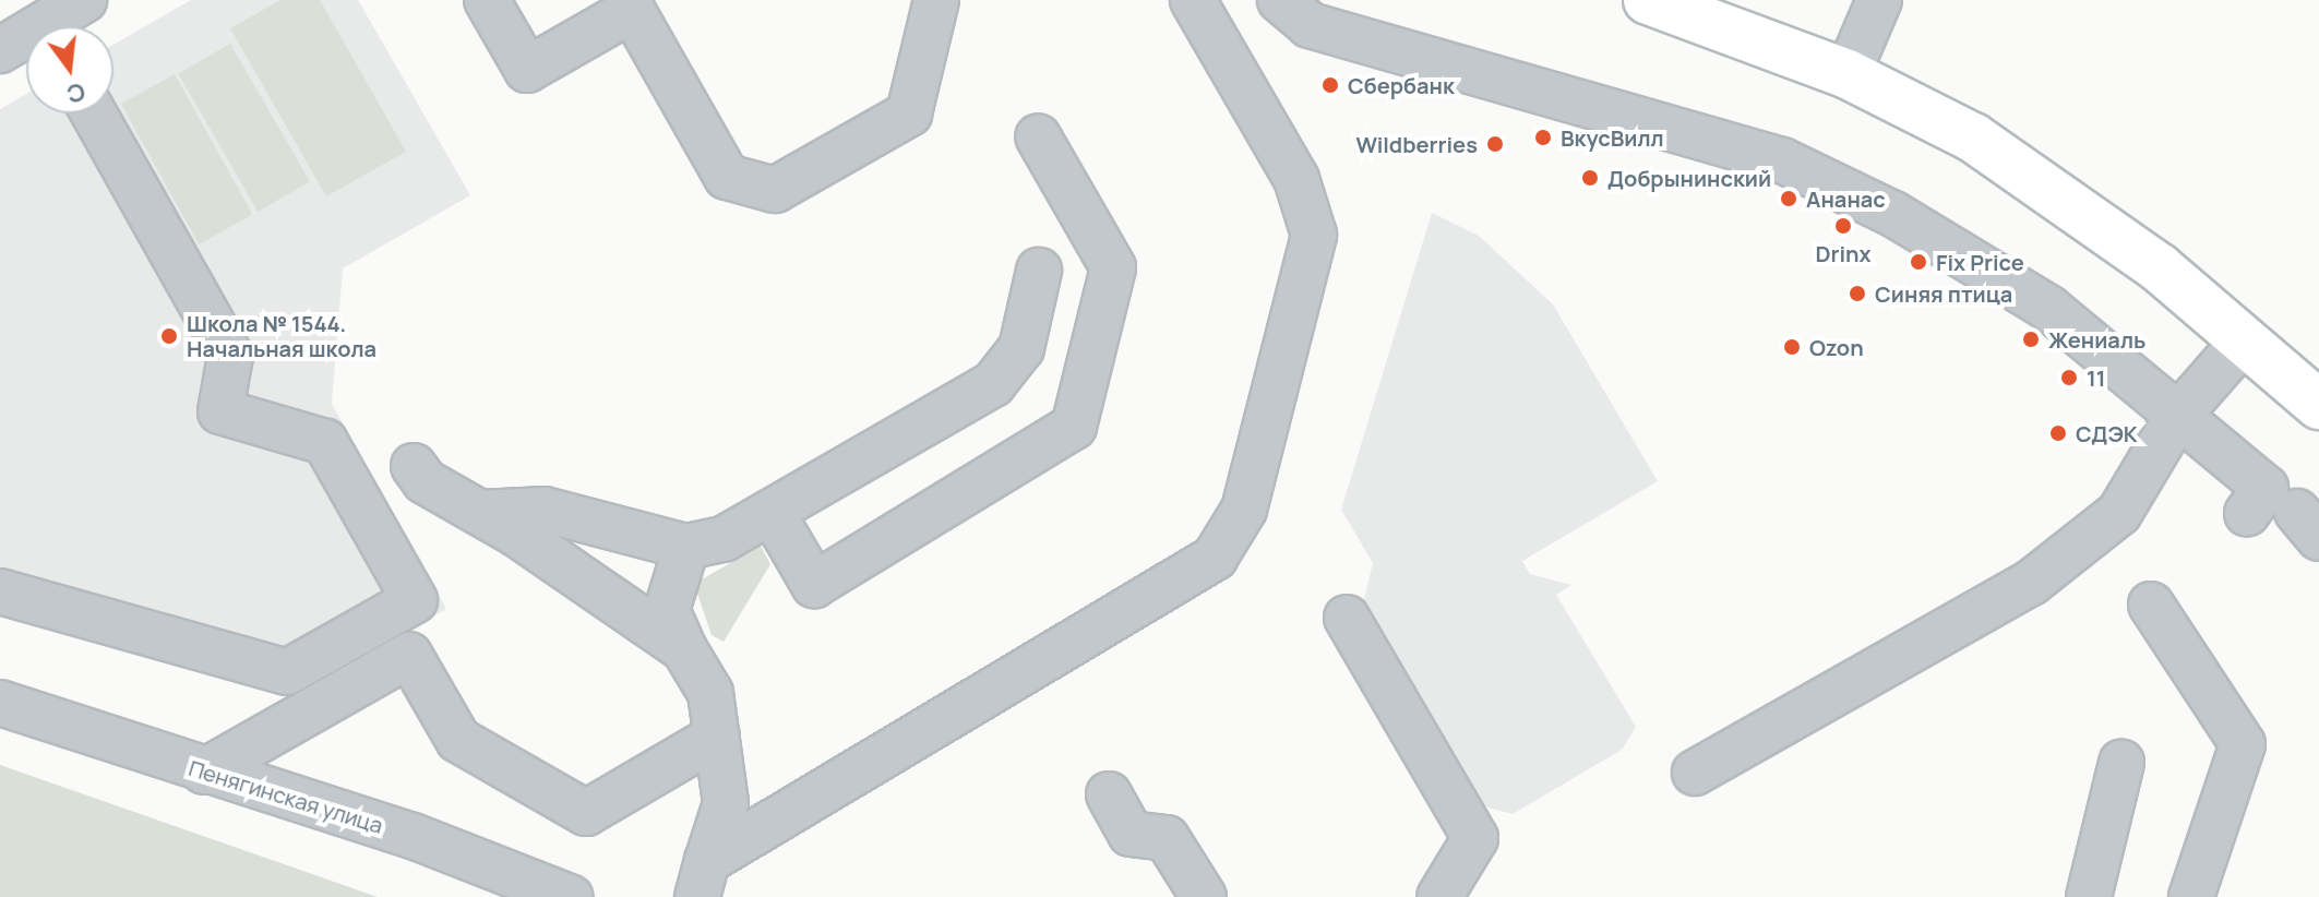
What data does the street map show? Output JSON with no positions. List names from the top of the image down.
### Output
{
  "streets": {
    "street": ["Пенягинская улица"]
  },
  "places": [
    "Сбербанк",
    "ВкусВилл",
    "Wildberries",
    "Добрынинский",
    "Ананас",
    "Drinx",
    "Fix Price",
    "Синяя птица",
    "Школа № 1544. Начальная школа",
    "Жениаль",
    "Ozon",
    "11",
    "СДЭК"
  ],
  "north": "bottom"
}
